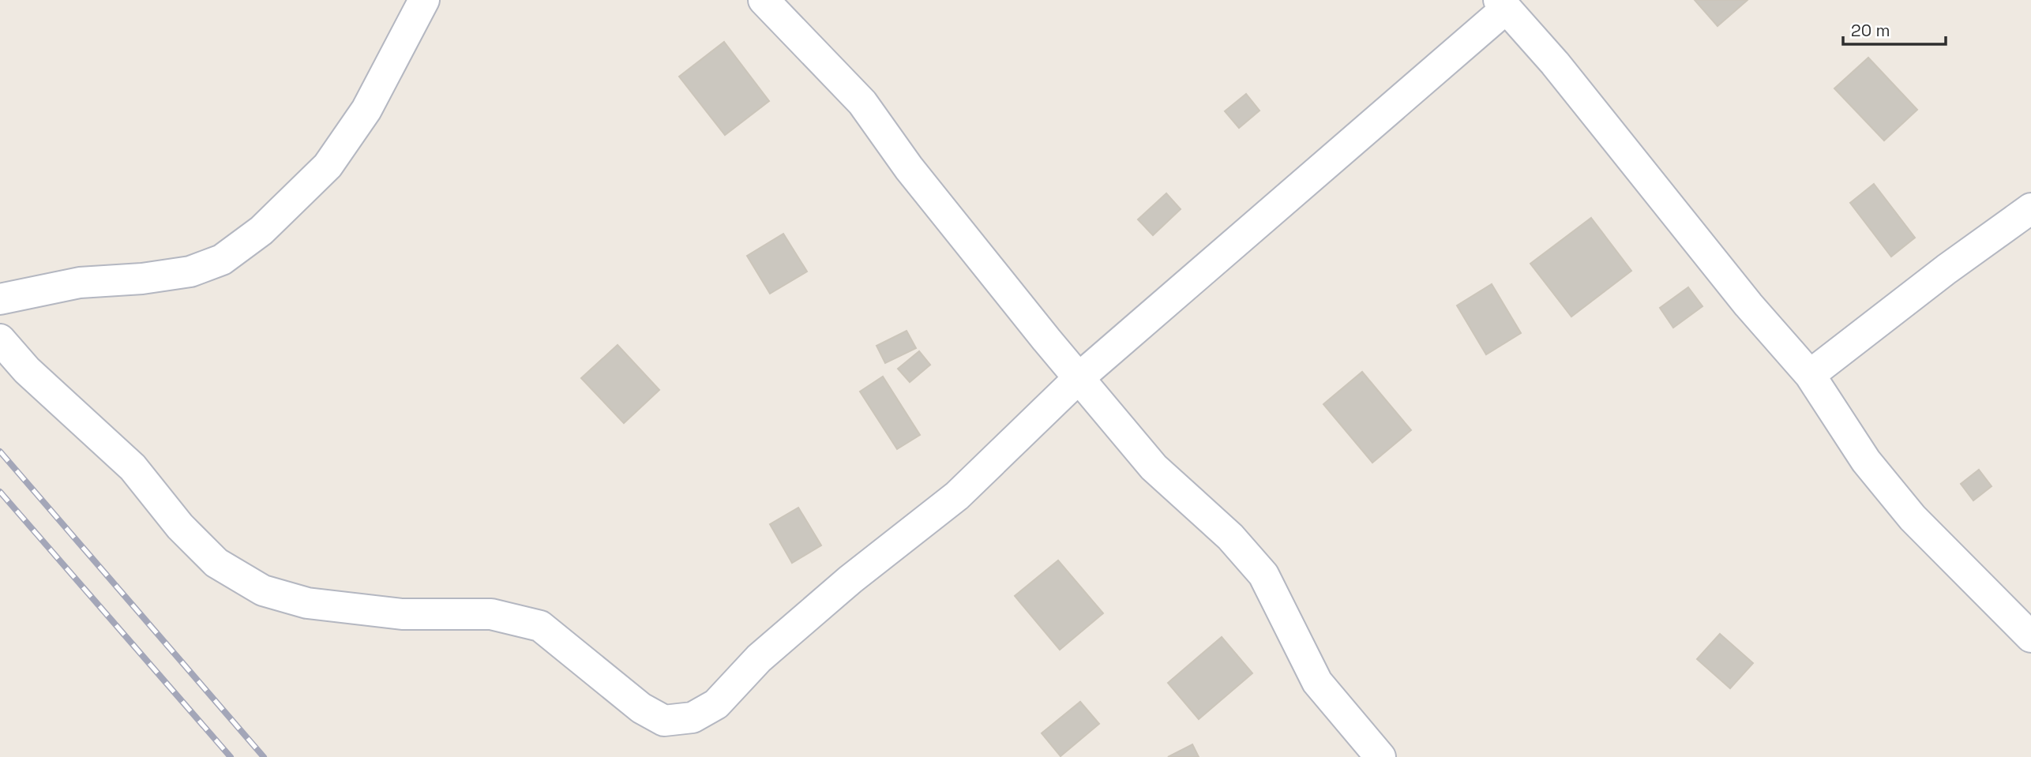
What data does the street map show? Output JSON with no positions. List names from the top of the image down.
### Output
{
  "scale_bar": "20 m"
}
